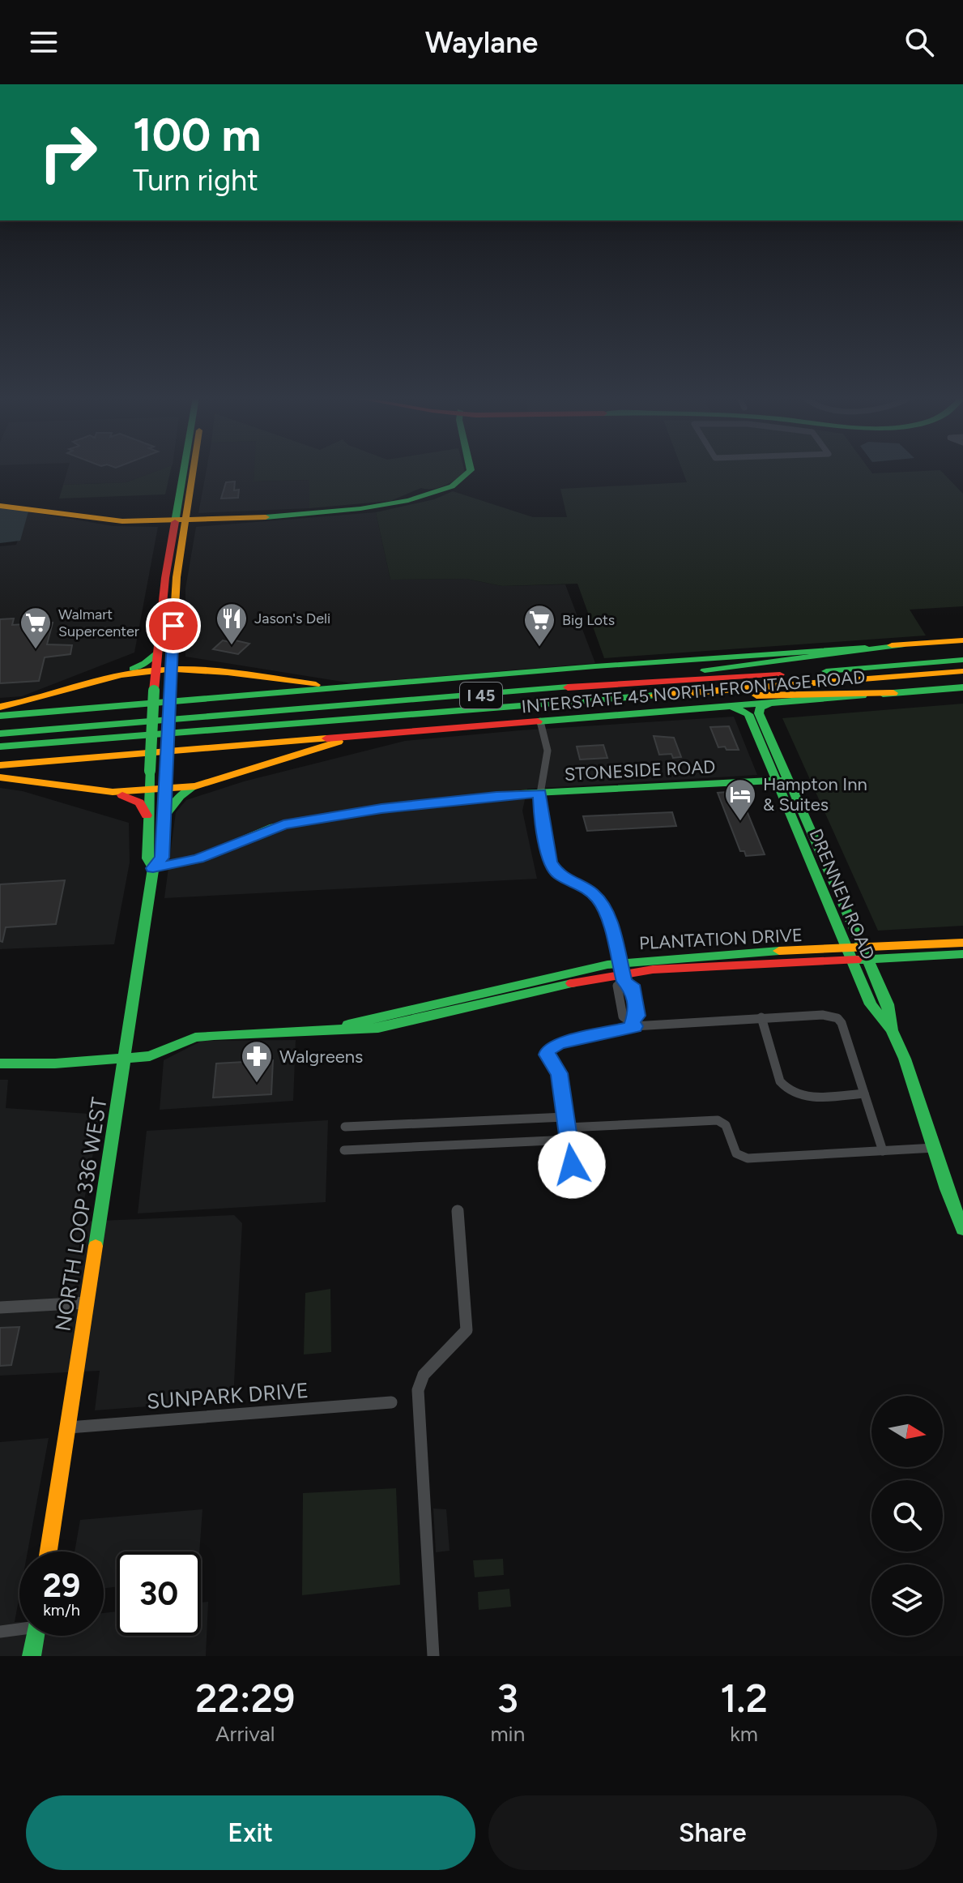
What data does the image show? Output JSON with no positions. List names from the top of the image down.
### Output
{
  "streets": {
    "main road": [
      "INTERSTATE 45 NORTH FRONTAGE ROAD",
      "I 45",
      "STONESIDE ROAD",
      "DRENNEN ROAD",
      "PLANTATION DRIVE",
      "NORTH LOOP 336 WEST"
    ],
    "street": ["SUNPARK DRIVE"]
  },
  "crossings": [
    ["INTERSTATE 45 NORTH FRONTAGE ROAD", "DRENNEN ROAD"],
    ["STONESIDE ROAD", "DRENNEN ROAD"],
    ["STONESIDE ROAD", "NORTH LOOP 336 WEST"],
    ["DRENNEN ROAD", "PLANTATION DRIVE"],
    ["PLANTATION DRIVE", "NORTH LOOP 336 WEST"],
    ["NORTH LOOP 336 WEST", "SUNPARK DRIVE"]
  ],
  "places": {
    "restaurant": ["Jason's Deli"],
    "supermarket": ["Big Lots", "Walmart Supercenter"],
    "hotel": ["Hampton Inn & Suites"],
    "pharmacy": ["Walgreens"]
  },
  "north": "right",
  "page": {
    "header": "Waylane",
    "turn": ["100 m", "Turn right"],
    "speed": "29 km/h",
    "limit": "30",
    "eta": [
      "22:29",
      "Arrival",
      "3",
      "min",
      "1.2",
      "km"
    ],
    "buttons": ["Exit", "Share"]
  }
}
